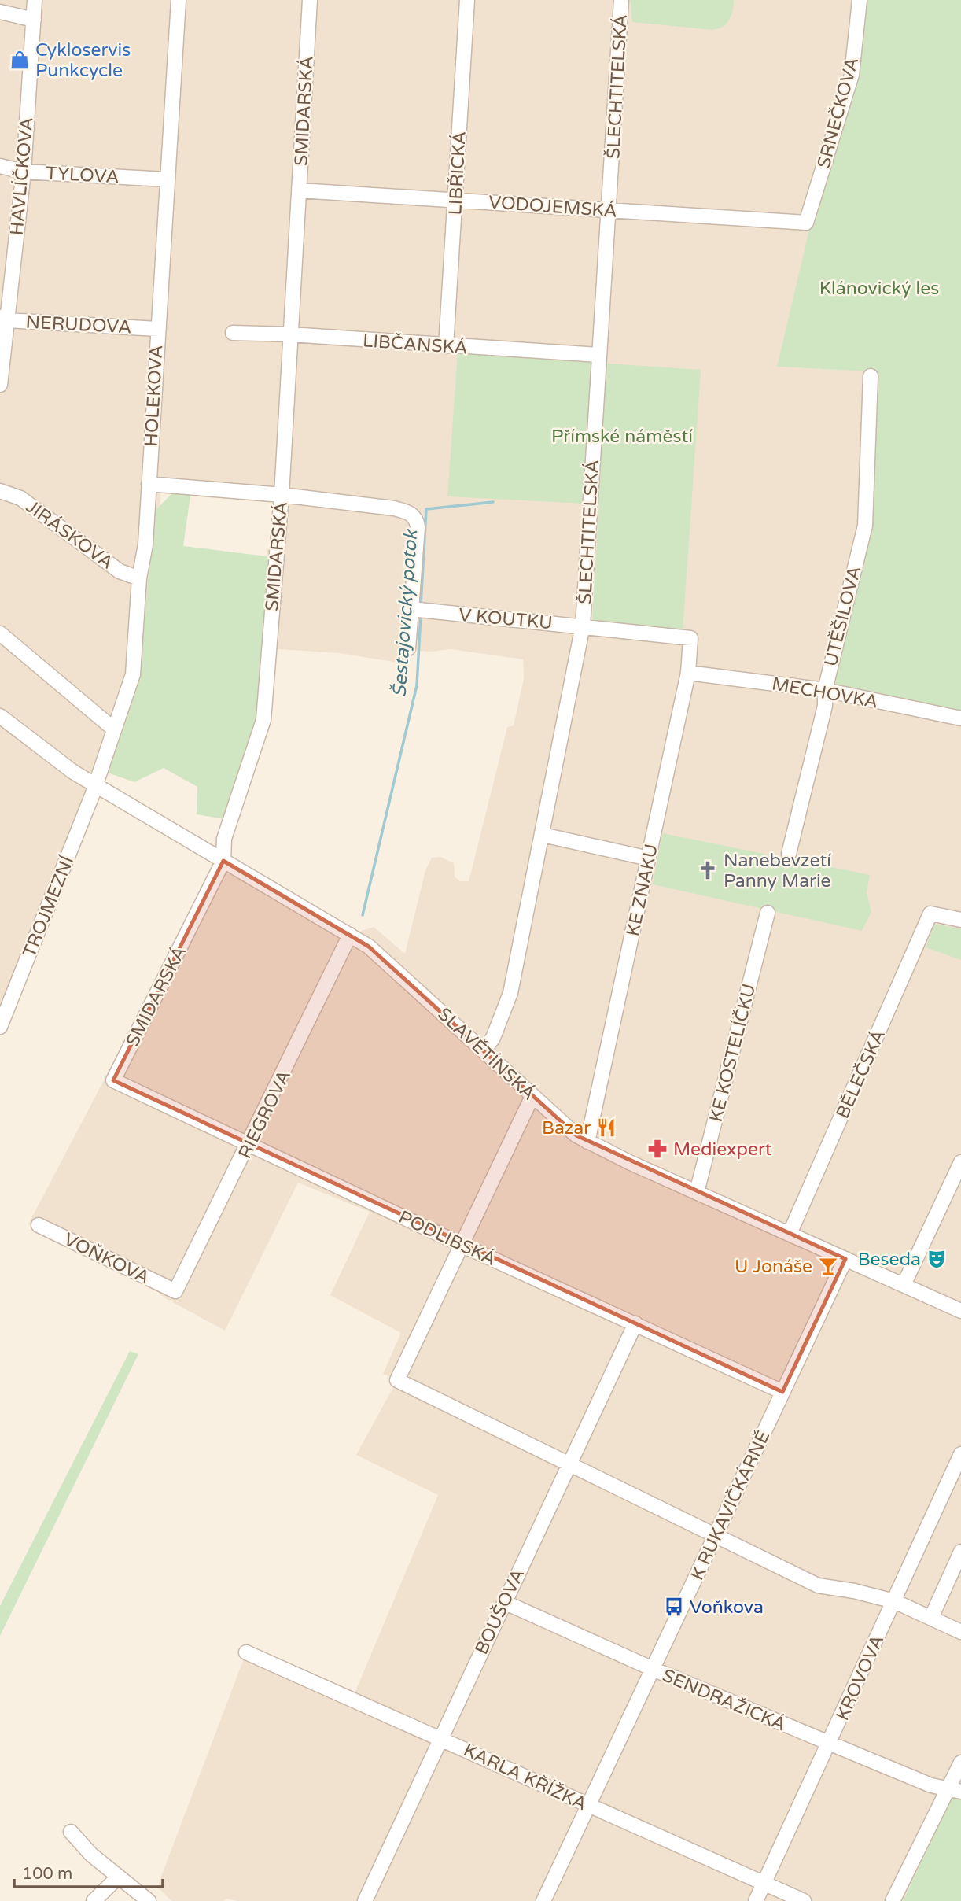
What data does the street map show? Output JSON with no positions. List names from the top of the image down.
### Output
{
  "streets": {
    "street": [
      "ŠLECHTITELSKÁ",
      "SMIDARSKÁ",
      "SRNEČKOVA",
      "LIBŘICKÁ",
      "TYLOVA",
      "HAVLÍČKOVA",
      "VODOJEMSKÁ",
      "NERUDOVA",
      "LIBČANSKÁ",
      "HOLEKOVA",
      "JIRÁSKOVA",
      "UTĚŠILOVA",
      "V KOUTKU",
      "MECHOVKA",
      "KE ZNAKU",
      "TROJMEZNÍ",
      "KE KOSTELÍČKU",
      "SLAVĚTÍNSKÁ",
      "BĚLEČSKÁ",
      "RIEGROVA",
      "PODLIBSKÁ",
      "VOŇKOVA",
      "K RUKAVIČKÁRNĚ",
      "BOUŠOVA",
      "KROVOVA",
      "SENDRAŽICKÁ",
      "KARLA KŘÍŽKA"
    ]
  },
  "crossings": [
    ["ŠLECHTITELSKÁ", "VODOJEMSKÁ"],
    ["ŠLECHTITELSKÁ", "LIBČANSKÁ"],
    ["ŠLECHTITELSKÁ", "V KOUTKU"],
    ["ŠLECHTITELSKÁ", "KE ZNAKU"],
    ["ŠLECHTITELSKÁ", "SLAVĚTÍNSKÁ"],
    ["SMIDARSKÁ", "VODOJEMSKÁ"],
    ["SMIDARSKÁ", "LIBČANSKÁ"],
    ["SMIDARSKÁ", "SLAVĚTÍNSKÁ"],
    ["SMIDARSKÁ", "PODLIBSKÁ"],
    ["SRNEČKOVA", "VODOJEMSKÁ"],
    ["LIBŘICKÁ", "VODOJEMSKÁ"],
    ["LIBŘICKÁ", "LIBČANSKÁ"],
    ["TYLOVA", "HAVLÍČKOVA"],
    ["TYLOVA", "HOLEKOVA"],
    ["HAVLÍČKOVA", "NERUDOVA"],
    ["NERUDOVA", "HOLEKOVA"],
    ["HOLEKOVA", "JIRÁSKOVA"],
    ["HOLEKOVA", "TROJMEZNÍ"],
    ["HOLEKOVA", "SLAVĚTÍNSKÁ"],
    ["UTĚŠILOVA", "MECHOVKA"],
    ["V KOUTKU", "KE ZNAKU"],
    ["MECHOVKA", "KE ZNAKU"],
    ["KE ZNAKU", "SLAVĚTÍNSKÁ"],
    ["TROJMEZNÍ", "SLAVĚTÍNSKÁ"],
    ["KE KOSTELÍČKU", "SLAVĚTÍNSKÁ"],
    ["SLAVĚTÍNSKÁ", "BĚLEČSKÁ"],
    ["SLAVĚTÍNSKÁ", "RIEGROVA"],
    ["SLAVĚTÍNSKÁ", "K RUKAVIČKÁRNĚ"],
    ["RIEGROVA", "PODLIBSKÁ"],
    ["RIEGROVA", "VOŇKOVA"],
    ["PODLIBSKÁ", "K RUKAVIČKÁRNĚ"],
    ["PODLIBSKÁ", "BOUŠOVA"],
    ["K RUKAVIČKÁRNĚ", "SENDRAŽICKÁ"],
    ["K RUKAVIČKÁRNĚ", "KARLA KŘÍŽKA"],
    ["BOUŠOVA", "SENDRAŽICKÁ"],
    ["BOUŠOVA", "KARLA KŘÍŽKA"],
    ["KROVOVA", "SENDRAŽICKÁ"],
    ["KROVOVA", "KARLA KŘÍŽKA"]
  ],
  "water": ["Šestajovický potok"],
  "parks": ["Klánovický les", "Přímské náměstí"],
  "places": {
    "shop": ["Cykloservis Punkcycle"],
    "church": ["Nanebevzetí Panny Marie"],
    "restaurant": ["Bazar"],
    "pharmacy": ["Mediexpert"],
    "theatre": ["Beseda"],
    "bar": ["U Jonáše"],
    "bus stop": ["Voňkova"]
  },
  "scale_bar": "100 m"
}
